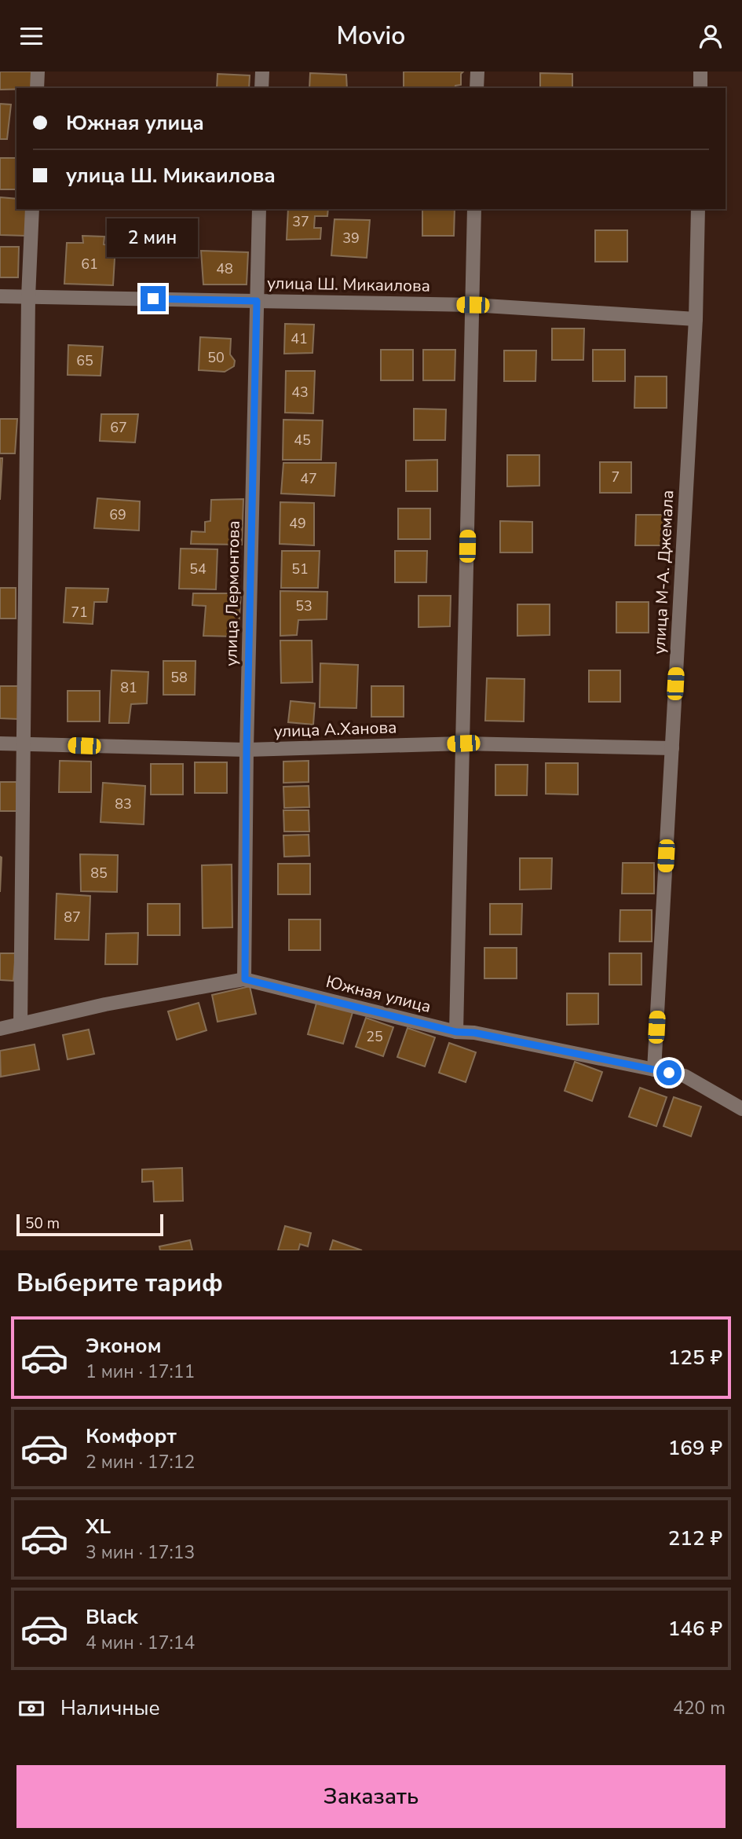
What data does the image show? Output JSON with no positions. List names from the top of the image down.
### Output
{
  "streets": {
    "street": [
      "улица Ш. Микаилова",
      "улица М-А. Джемала",
      "улица Лермонтова",
      "улица А.Ханова",
      "Южная улица"
    ]
  },
  "crossings": [
    ["улица Ш. Микаилова", "улица М-А. Джемала"],
    ["улица Ш. Микаилова", "улица Лермонтова"],
    ["улица М-А. Джемала", "улица А.Ханова"],
    ["улица М-А. Джемала", "Южная улица"],
    ["улица Лермонтова", "улица А.Ханова"],
    ["улица Лермонтова", "Южная улица"]
  ],
  "house_numbers": [
    "37",
    "39",
    "61",
    "48",
    "41",
    "50",
    "65",
    "43",
    "67",
    "45",
    "7",
    "47",
    "69",
    "49",
    "54",
    "51",
    "53",
    "71",
    "58",
    "81",
    "83",
    "85",
    "87",
    "25"
  ],
  "scale_bar": "50 m",
  "page": {
    "header": "Movio",
    "banner": ["Южная улица", "улица Ш. Микаилова"],
    "bubble": "2 мин",
    "scale": "50 m",
    "heading": "Выберите тариф",
    "list": [
      {
        "name": "Эконом",
        "note": "1 мин · 17:11",
        "value": "125 ₽"
      },
      {
        "name": "Комфорт",
        "note": "2 мин · 17:12",
        "value": "169 ₽"
      },
      {
        "name": "XL",
        "note": "3 мин · 17:13",
        "value": "212 ₽"
      },
      {
        "name": "Black",
        "note": "4 мин · 17:14",
        "value": "146 ₽"
      }
    ],
    "pay": ["Наличные", "420 m"],
    "buttons": "Заказать"
  }
}
